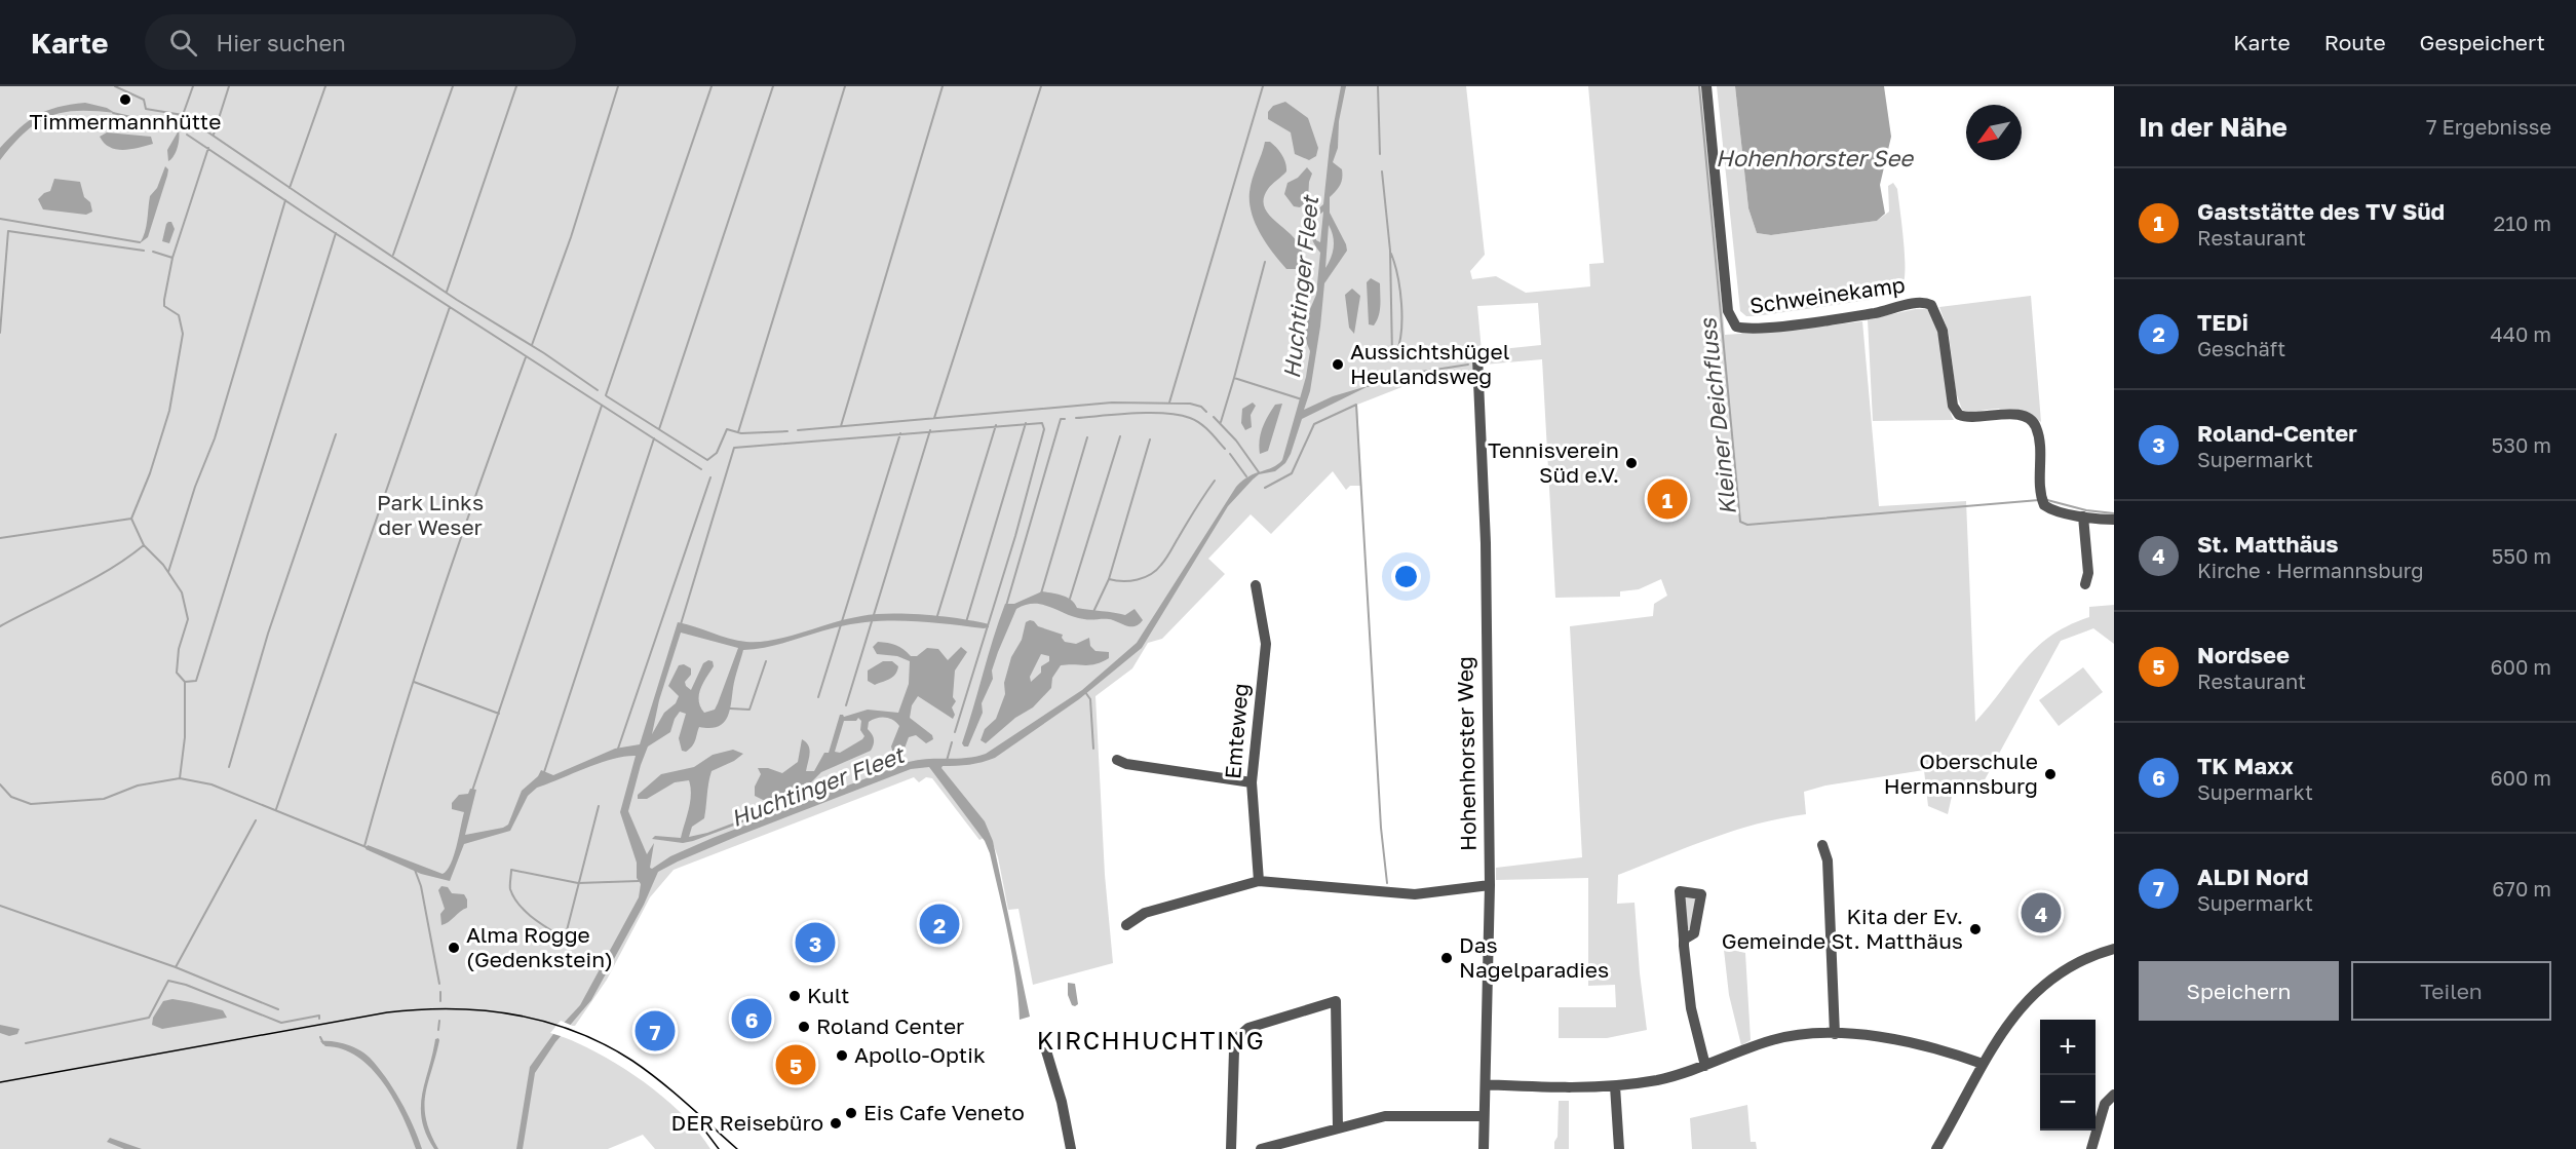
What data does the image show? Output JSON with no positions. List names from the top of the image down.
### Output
{
  "streets": {
    "street": ["Schweinekamp", "Emteweg", "Hohenhorster Weg"]
  },
  "districts": ["KIRCHHUCHTING"],
  "water": ["Hohenhorster See", "Huchtinger Fleet", "Kleiner Deichfluss"],
  "parks": ["Park Links der Weser"],
  "places": [
    "Timmermannhütte",
    "Aussichtshügel Heulandsweg",
    "Tennisverein Süd e.V.",
    "Oberschule Hermannsburg",
    "Kita der Ev. Gemeinde St. Matthäus",
    "Alma Rogge (Gedenkstein)",
    "Das Nagelparadies",
    "Kult",
    "Roland Center",
    "Apollo-Optik",
    "Eis Cafe Veneto",
    "DER Reisebüro"
  ],
  "north": "bottom left",
  "page": {
    "header": "Karte",
    "search": "Hier suchen",
    "nav": ["Karte", "Route", "Gespeichert"],
    "heading": ["In der Nähe", "7 Ergebnisse"],
    "list": [
      {
        "mark": "1",
        "name": "Gaststätte des TV Süd",
        "note": "Restaurant",
        "value": "210 m"
      },
      {
        "mark": "2",
        "name": "TEDi",
        "note": "Geschäft",
        "value": "440 m"
      },
      {
        "mark": "3",
        "name": "Roland-Center",
        "note": "Supermarkt",
        "value": "530 m"
      },
      {
        "mark": "4",
        "name": "St. Matthäus",
        "note": "Kirche · Hermannsburg",
        "value": "550 m"
      },
      {
        "mark": "5",
        "name": "Nordsee",
        "note": "Restaurant",
        "value": "600 m"
      },
      {
        "mark": "6",
        "name": "TK Maxx",
        "note": "Supermarkt",
        "value": "600 m"
      },
      {
        "mark": "7",
        "name": "ALDI Nord",
        "note": "Supermarkt",
        "value": "670 m"
      }
    ],
    "pins": [
      "1",
      "4",
      "2",
      "3",
      "6",
      "7",
      "5"
    ],
    "buttons": ["Speichern", "Teilen"],
    "map_buttons": ["+", "−"]
  }
}
